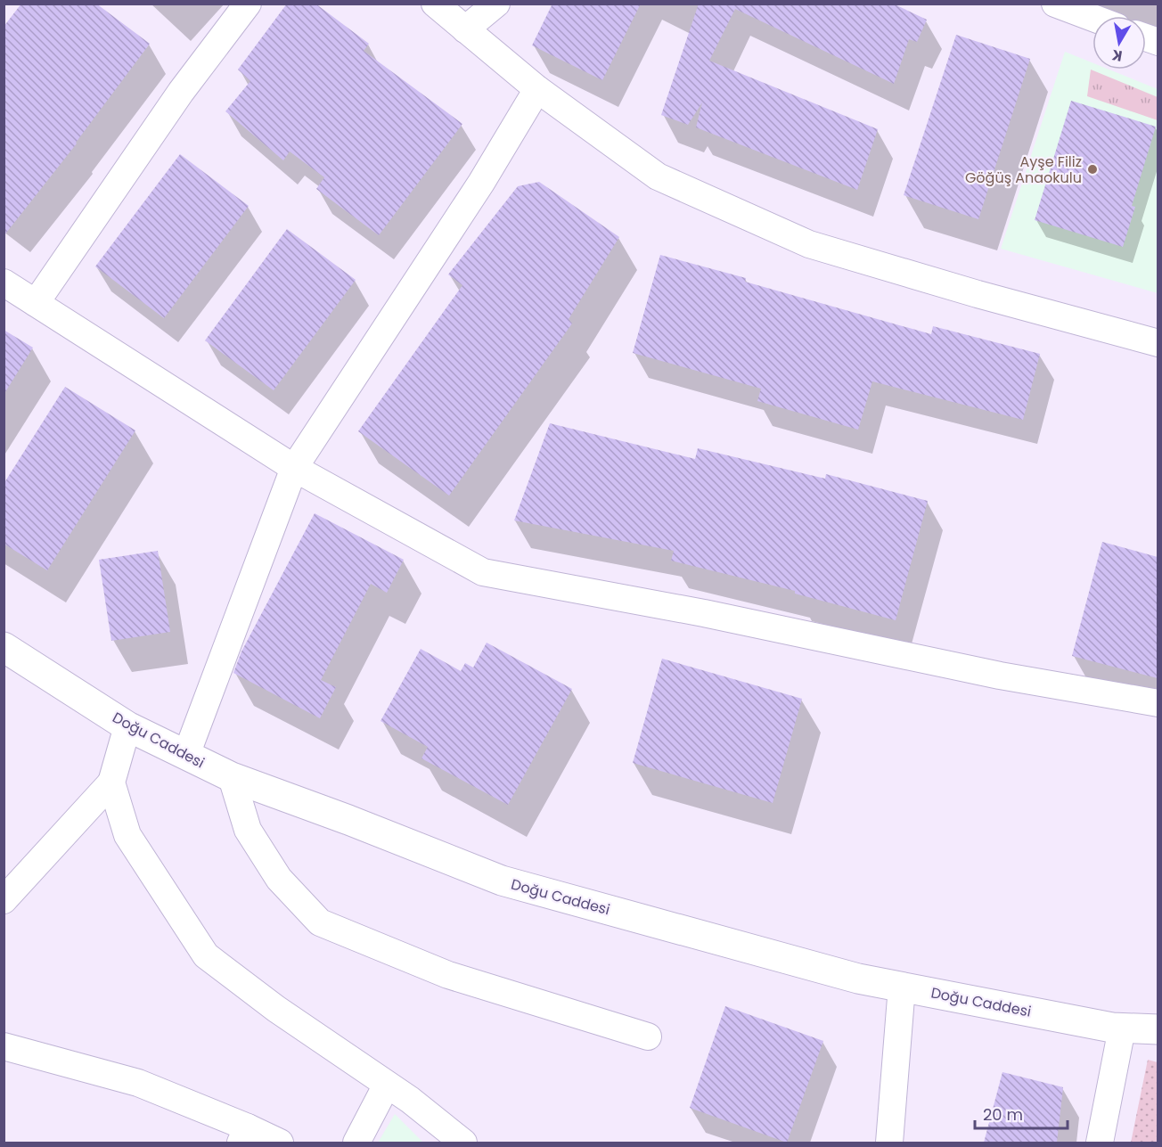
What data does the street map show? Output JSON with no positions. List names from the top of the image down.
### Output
{
  "streets": {
    "street": ["Doğu Caddesi"]
  },
  "places": ["Ayşe Filiz Göğüş Anaokulu"],
  "scale_bar": "20 m",
  "north": "bottom"
}
